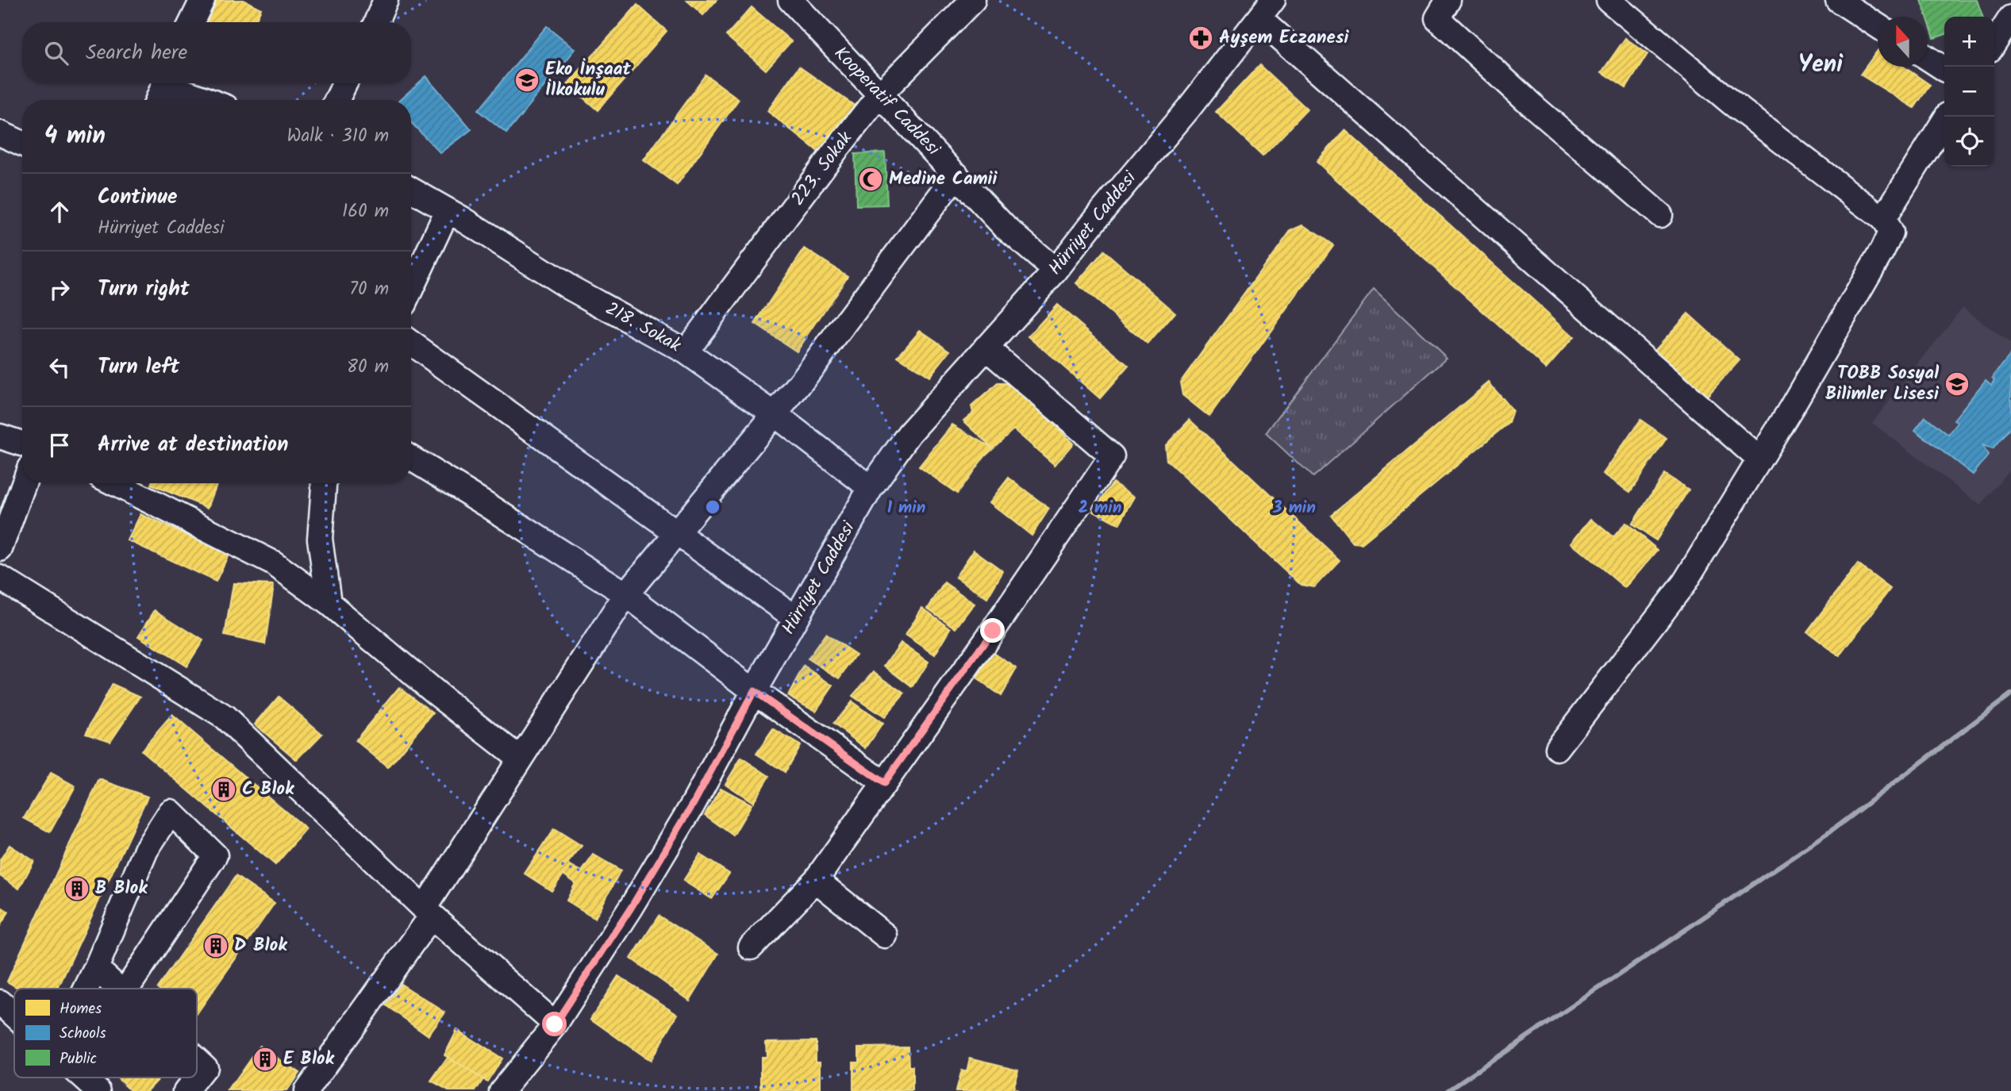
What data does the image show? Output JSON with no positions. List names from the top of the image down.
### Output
{
  "streets": {
    "street": [
      "Kooperatif Caddesi",
      "223. Sokak",
      "Hürriyet Caddesi",
      "218. Sokak"
    ]
  },
  "crossings": [
    ["Kooperatif Caddesi", "223. Sokak"],
    ["Kooperatif Caddesi", "Hürriyet Caddesi"],
    ["223. Sokak", "218. Sokak"],
    ["Hürriyet Caddesi", "218. Sokak"]
  ],
  "districts": ["Yeni"],
  "places": {
    "pharmacy": ["Ayşem Eczanesi"],
    "school or university": ["Eko İnşaat İlkokulu", "TOBB Sosyal Bilimler Lisesi"],
    "mosque": ["Medine Camii"],
    "building": [
      "C Blok",
      "B Blok",
      "D Blok",
      "E Blok"
    ]
  },
  "legend": ["Homes", "Schools", "Public"],
  "north": "top",
  "page": {
    "map_buttons": ["+", "−"],
    "search": "Search here",
    "heading": ["4 min", "Walk · 310 m"],
    "list": [
      ["Continue", "Hürriyet Caddesi", "160 m"],
      ["Turn right", "70 m"],
      ["Turn left", "80 m"],
      "Arrive at destination"
    ]
  },
  "rings": ["1 min", "2 min", "3 min"]
}
